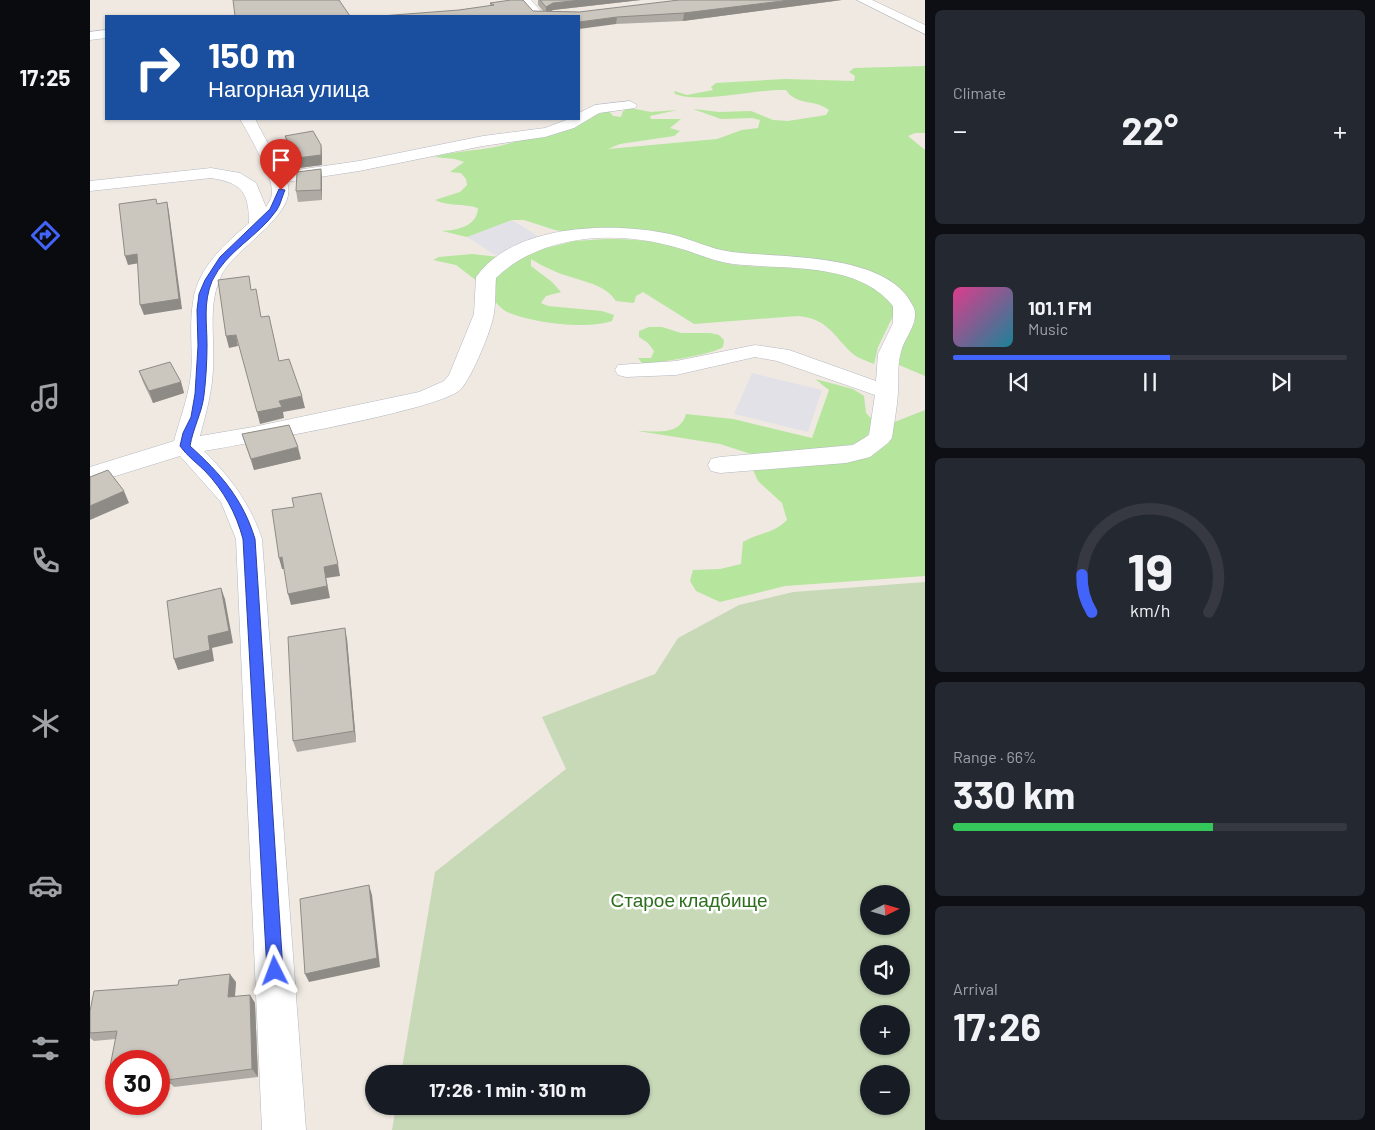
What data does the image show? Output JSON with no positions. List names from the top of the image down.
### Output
{
  "parks": ["Старое кладбище"],
  "north": "right",
  "page": {
    "tabs": "17:25",
    "tile": [
      "Climate",
      ["Range · 66%", "330 km"],
      ["Arrival", "17:26"]
    ],
    "turn": ["150 m", "Нагорная улица"],
    "heat": ["−", "22°", "+"],
    "song": ["101.1 FM", "Music"],
    "map_buttons": ["+", "−"],
    "limit": "30",
    "trip": "17:26 · 1 min · 310 m",
    "gauge": ["19", "km/h"]
  }
}
